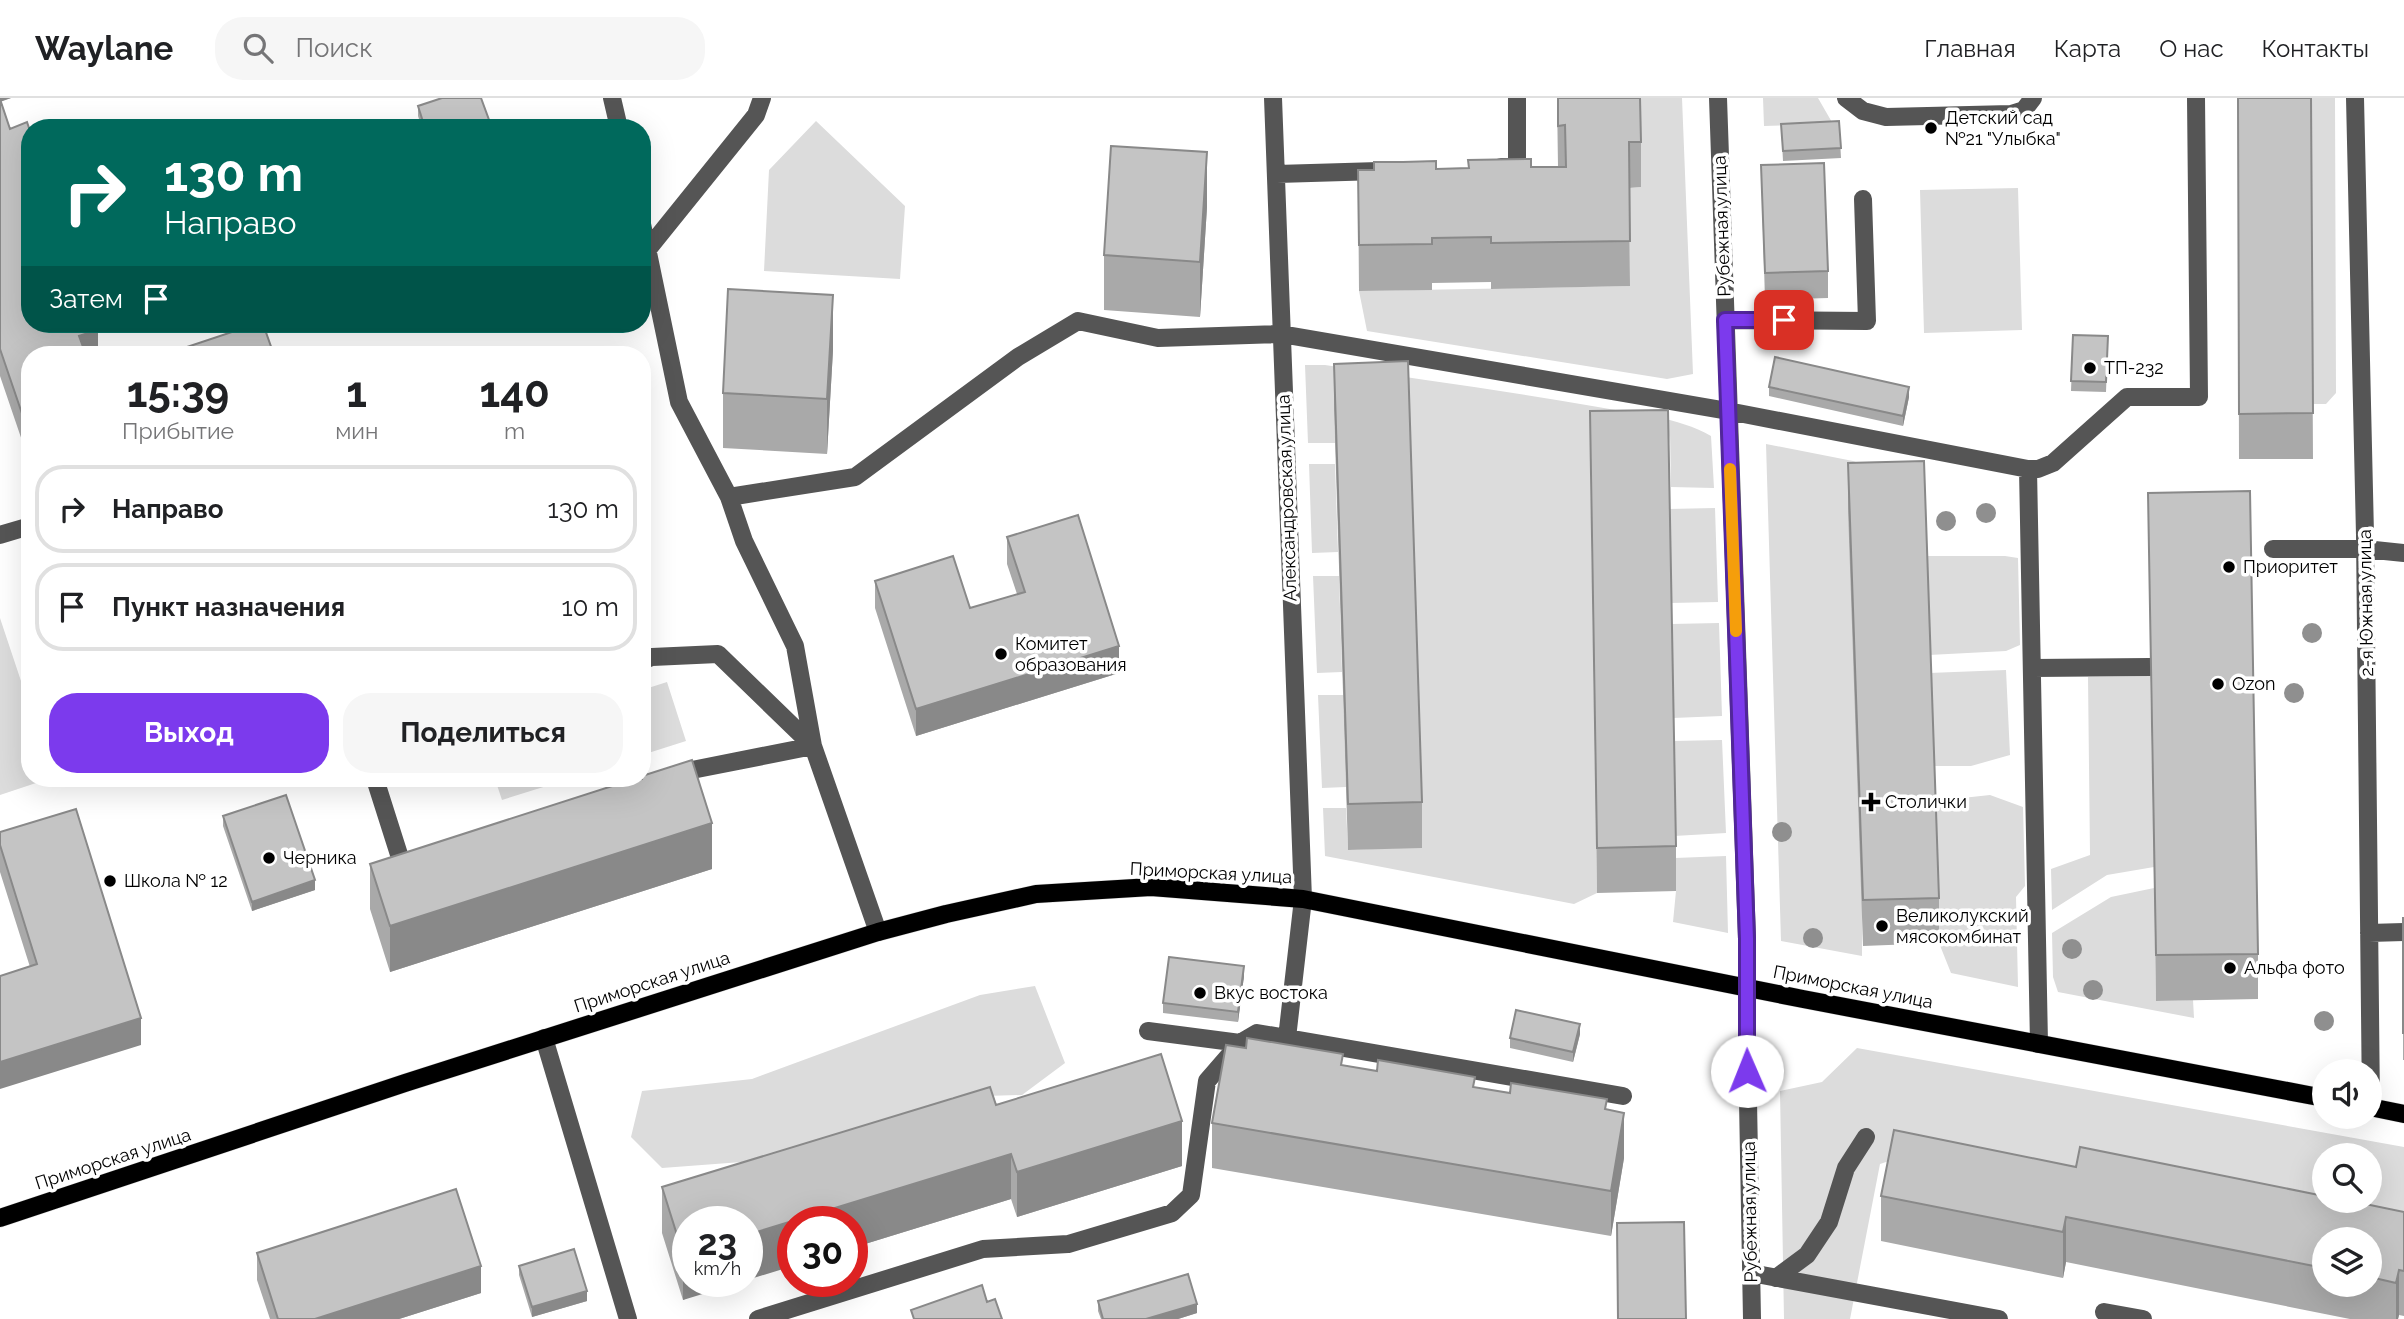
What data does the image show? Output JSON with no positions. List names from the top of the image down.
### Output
{
  "streets": {
    "main road": ["Приморская улица"],
    "street": ["Рубежная улица", "Александровская улица", "2-я Южная улица"]
  },
  "crossings": [
    ["Рубежная улица", "Приморская улица"],
    ["Александровская улица", "Приморская улица"]
  ],
  "places": {
    "other": [
      "Детский сад №21 \"Улыбка\"",
      "ТП-232",
      "Приоритет",
      "Комитет образования",
      "Ozon",
      "Черника",
      "Школа № 12",
      "Великолукский мясокомбинат",
      "Альфа фото",
      "Вкус востока"
    ],
    "health": ["Столички"]
  },
  "page": {
    "header": "Waylane",
    "search": "Поиск",
    "nav": [
      "Главная",
      "Карта",
      "О нас",
      "Контакты"
    ],
    "turn": ["130 m", "Направо"],
    "then": "Затем",
    "eta": [
      "15:39",
      "Прибытие",
      "1",
      "мин",
      "140",
      "m"
    ],
    "list": [
      {
        "name": "Направо",
        "value": "130 m"
      },
      {
        "name": "Пункт назначения",
        "value": "10 m"
      }
    ],
    "buttons": ["Выход", "Поделиться"],
    "speed": "23 km/h",
    "limit": "30"
  }
}
